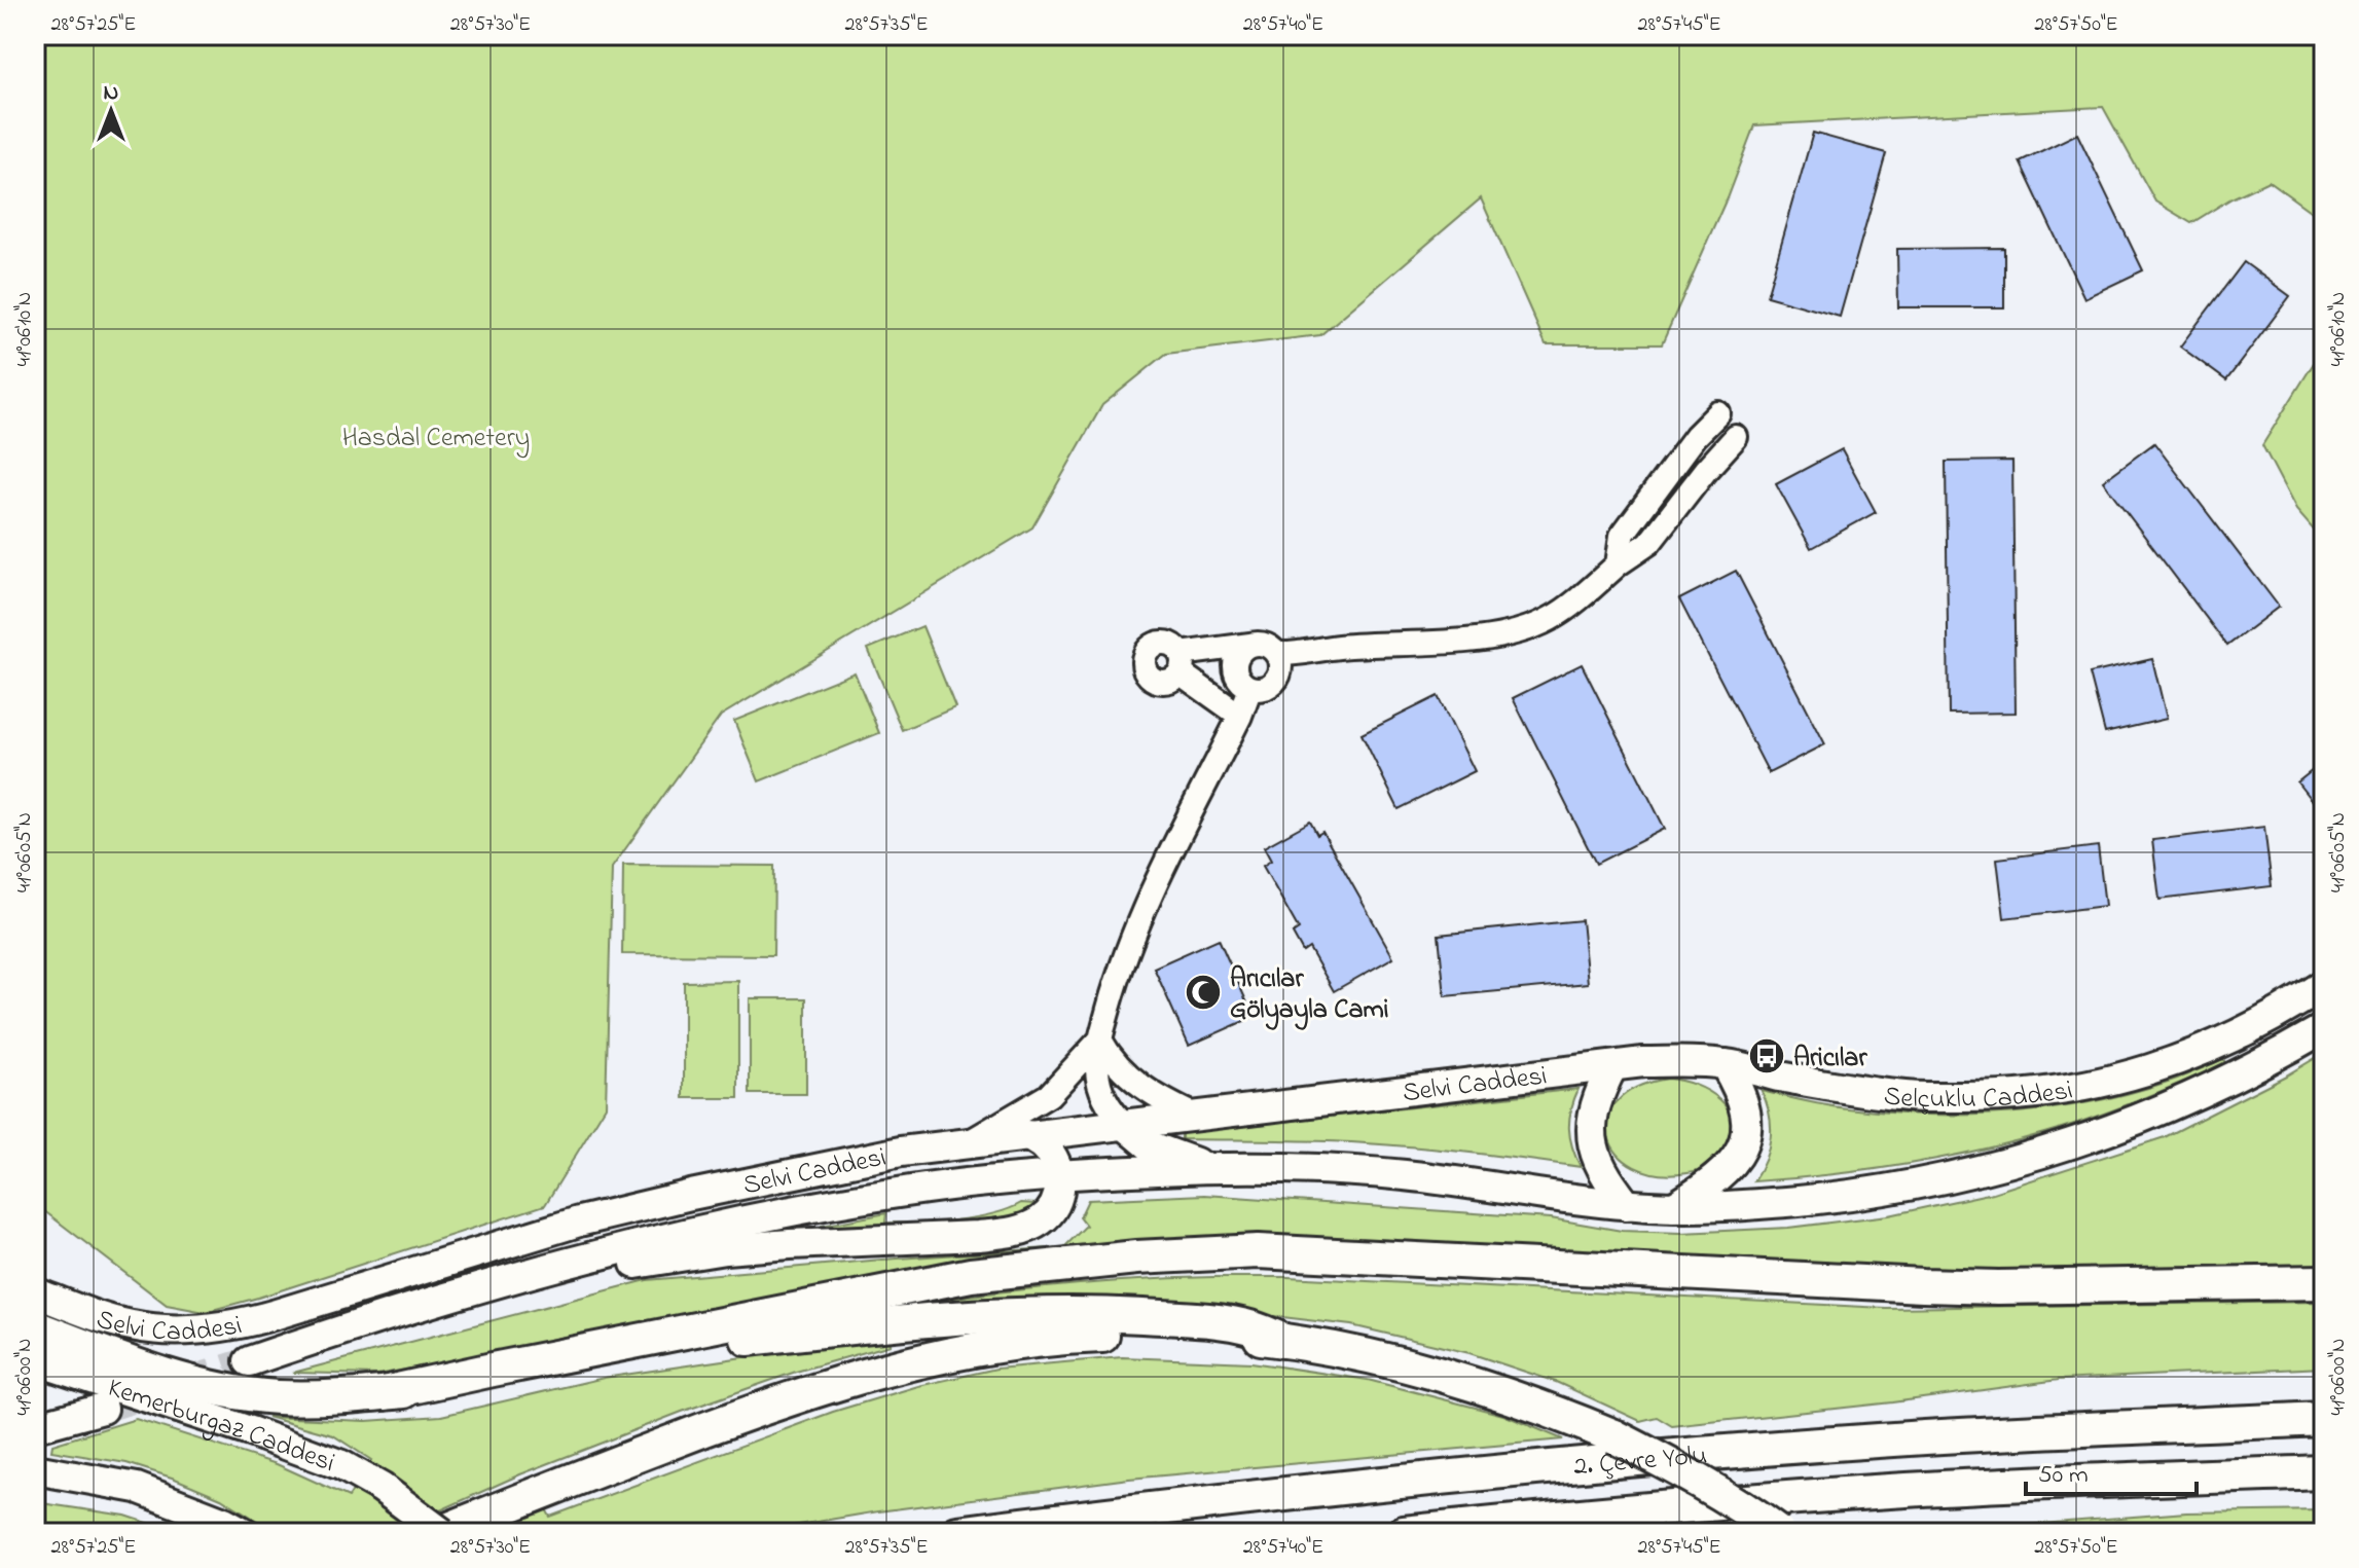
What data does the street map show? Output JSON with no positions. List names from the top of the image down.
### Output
{
  "streets": {
    "highway": ["2. Çevre Yolu"],
    "main road": ["Selvi Caddesi", "Selçuklu Caddesi", "Kemerburgaz Caddesi"]
  },
  "crossings": [
    ["Selvi Caddesi", "Selçuklu Caddesi"]
  ],
  "parks": ["Hasdal Cemetery"],
  "places": {
    "mosque": ["Arıcılar Gölyayla Cami"],
    "bus stop": ["Aricılar"]
  },
  "scale_bar": "50 m",
  "north": "top",
  "coordinates": [
    "28°57'25\"E",
    "28°57'30\"E",
    "28°57'35\"E",
    "28°57'40\"E",
    "28°57'45\"E",
    "28°57'50\"E",
    "41°06'10\"N",
    "41°06'05\"N",
    "41°06'00\"N"
  ]
}
